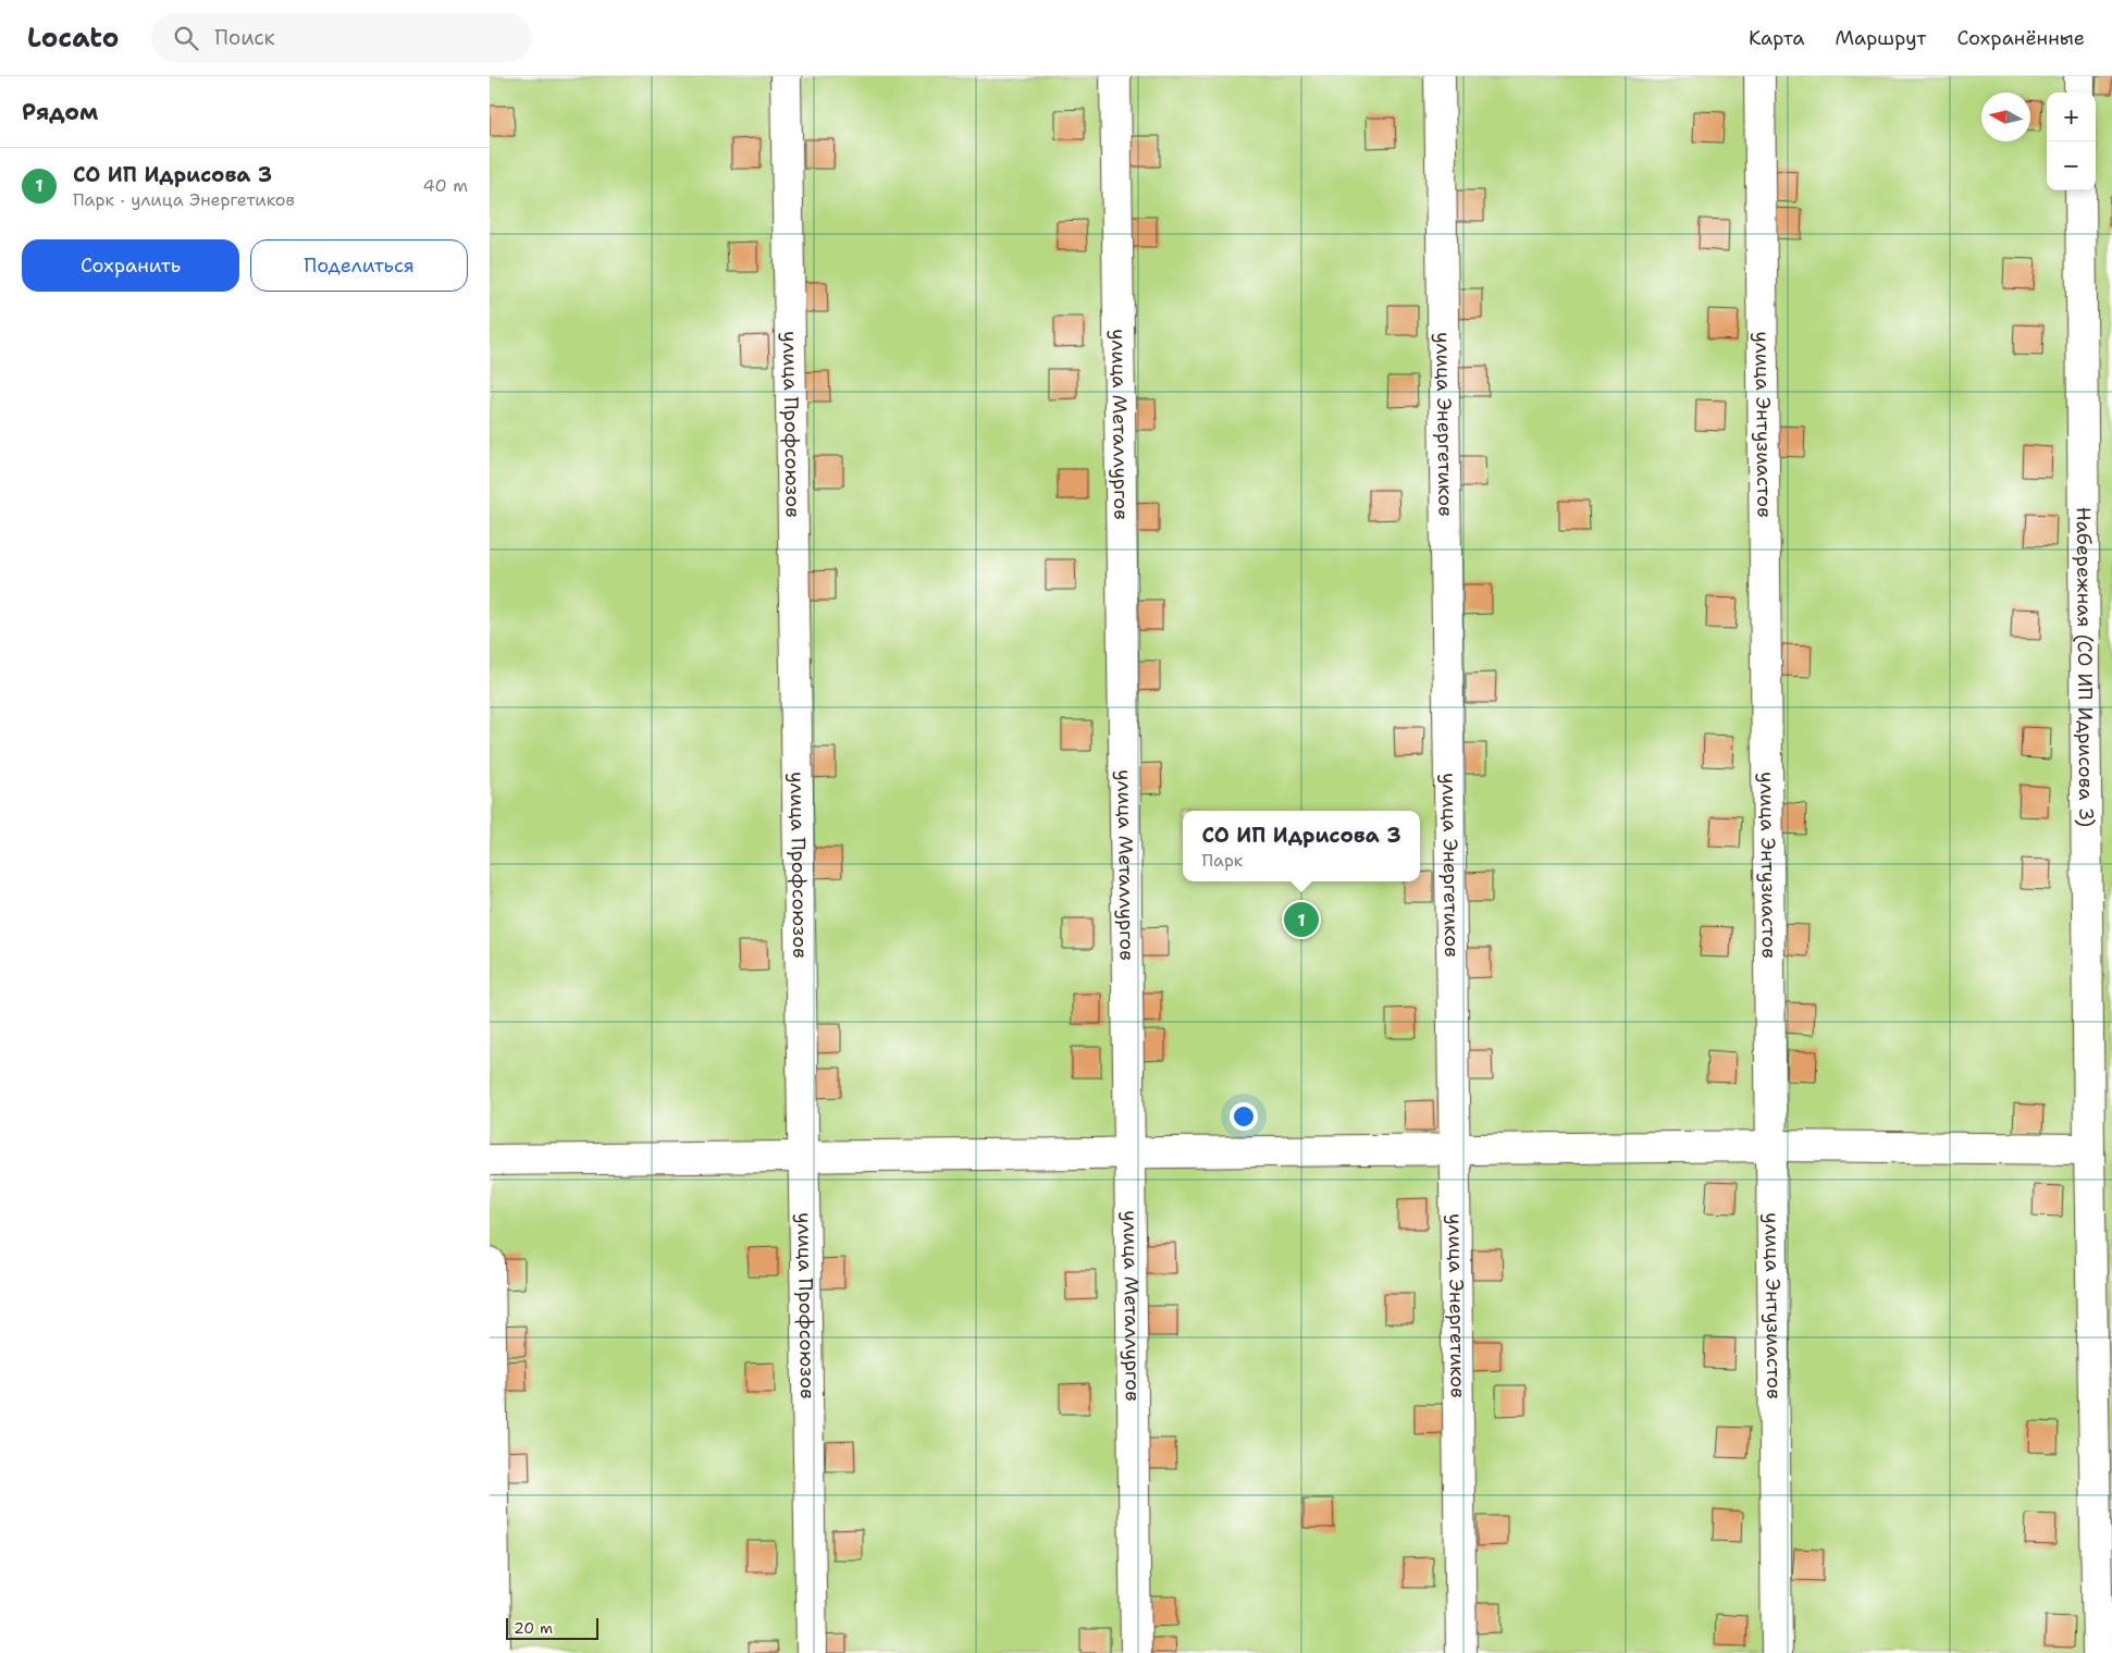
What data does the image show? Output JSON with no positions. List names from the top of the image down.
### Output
{
  "streets": {
    "street": [
      "улица Профсоюзов",
      "улица Металлургов",
      "улица Энергетиков",
      "улица Энтузиастов",
      "Набережная (СО ИП Идрисова 3)"
    ]
  },
  "scale_bar": "20 m",
  "north": "left",
  "page": {
    "header": "Locato",
    "search": "Поиск",
    "nav": ["Карта", "Маршрут", "Сохранённые"],
    "heading": "Рядом",
    "map_buttons": ["+", "−"],
    "list": [
      {
        "mark": "1",
        "name": "СО ИП Идрисова 3",
        "note": "Парк · улица Энергетиков",
        "value": "40 m"
      }
    ],
    "buttons": ["Сохранить", "Поделиться"],
    "popup": ["СО ИП Идрисова 3", "Парк"],
    "pins": "1",
    "scale": "20 m"
  }
}
